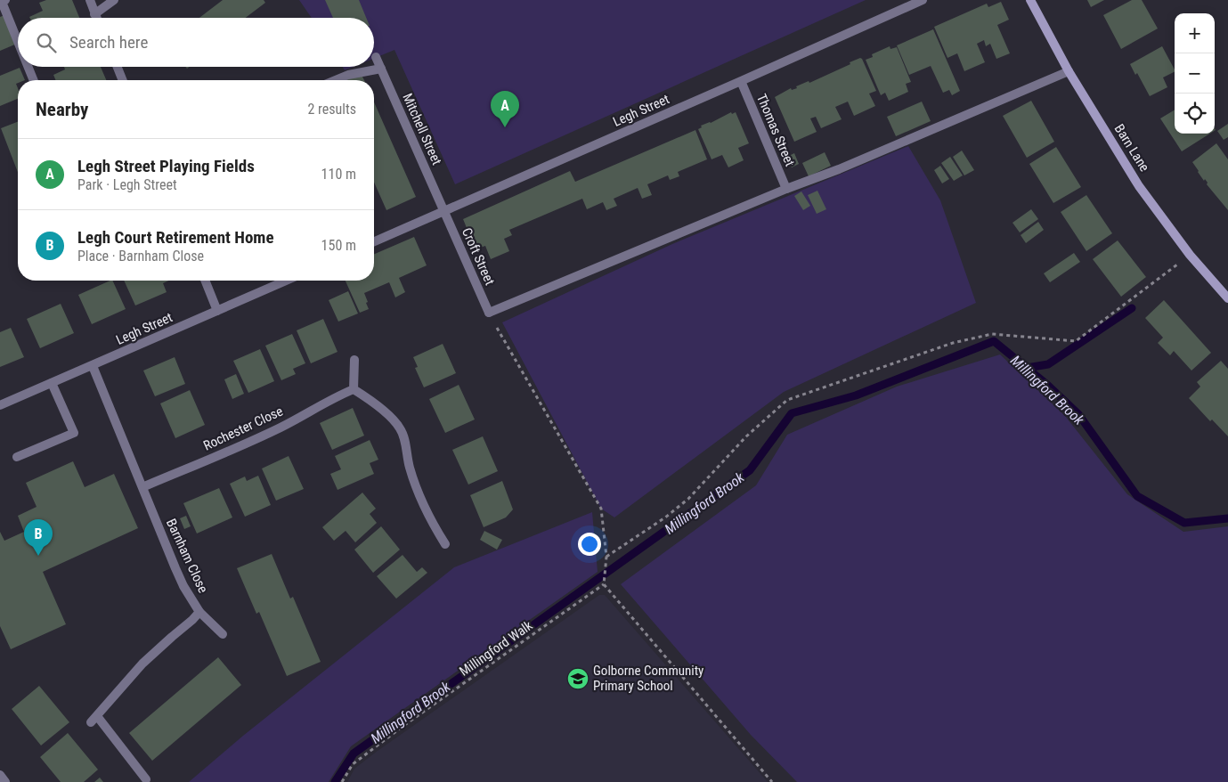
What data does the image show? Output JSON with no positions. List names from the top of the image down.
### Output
{
  "streets": {
    "street": [
      "Legh Street",
      "Mitchell Street",
      "Thomas Street",
      "Barn Lane",
      "Croft Street",
      "Rochester Close",
      "Barnham Close"
    ],
    "path": ["Millingford Walk"]
  },
  "crossings": [
    ["Legh Street", "Mitchell Street"],
    ["Legh Street", "Thomas Street"],
    ["Legh Street", "Croft Street"],
    ["Legh Street", "Barnham Close"],
    ["Mitchell Street", "Croft Street"],
    ["Rochester Close", "Barnham Close"]
  ],
  "water": ["Millingford Brook"],
  "places": {
    "school or university": ["Golborne Community Primary School"]
  },
  "page": {
    "map_buttons": ["+", "−"],
    "search": "Search here",
    "heading": ["Nearby", "2 results"],
    "pins": ["A", "B"],
    "list": [
      {
        "mark": "A",
        "name": "Legh Street Playing Fields",
        "note": "Park · Legh Street",
        "value": "110 m"
      },
      {
        "mark": "B",
        "name": "Legh Court Retirement Home",
        "note": "Place · Barnham Close",
        "value": "150 m"
      }
    ]
  }
}
